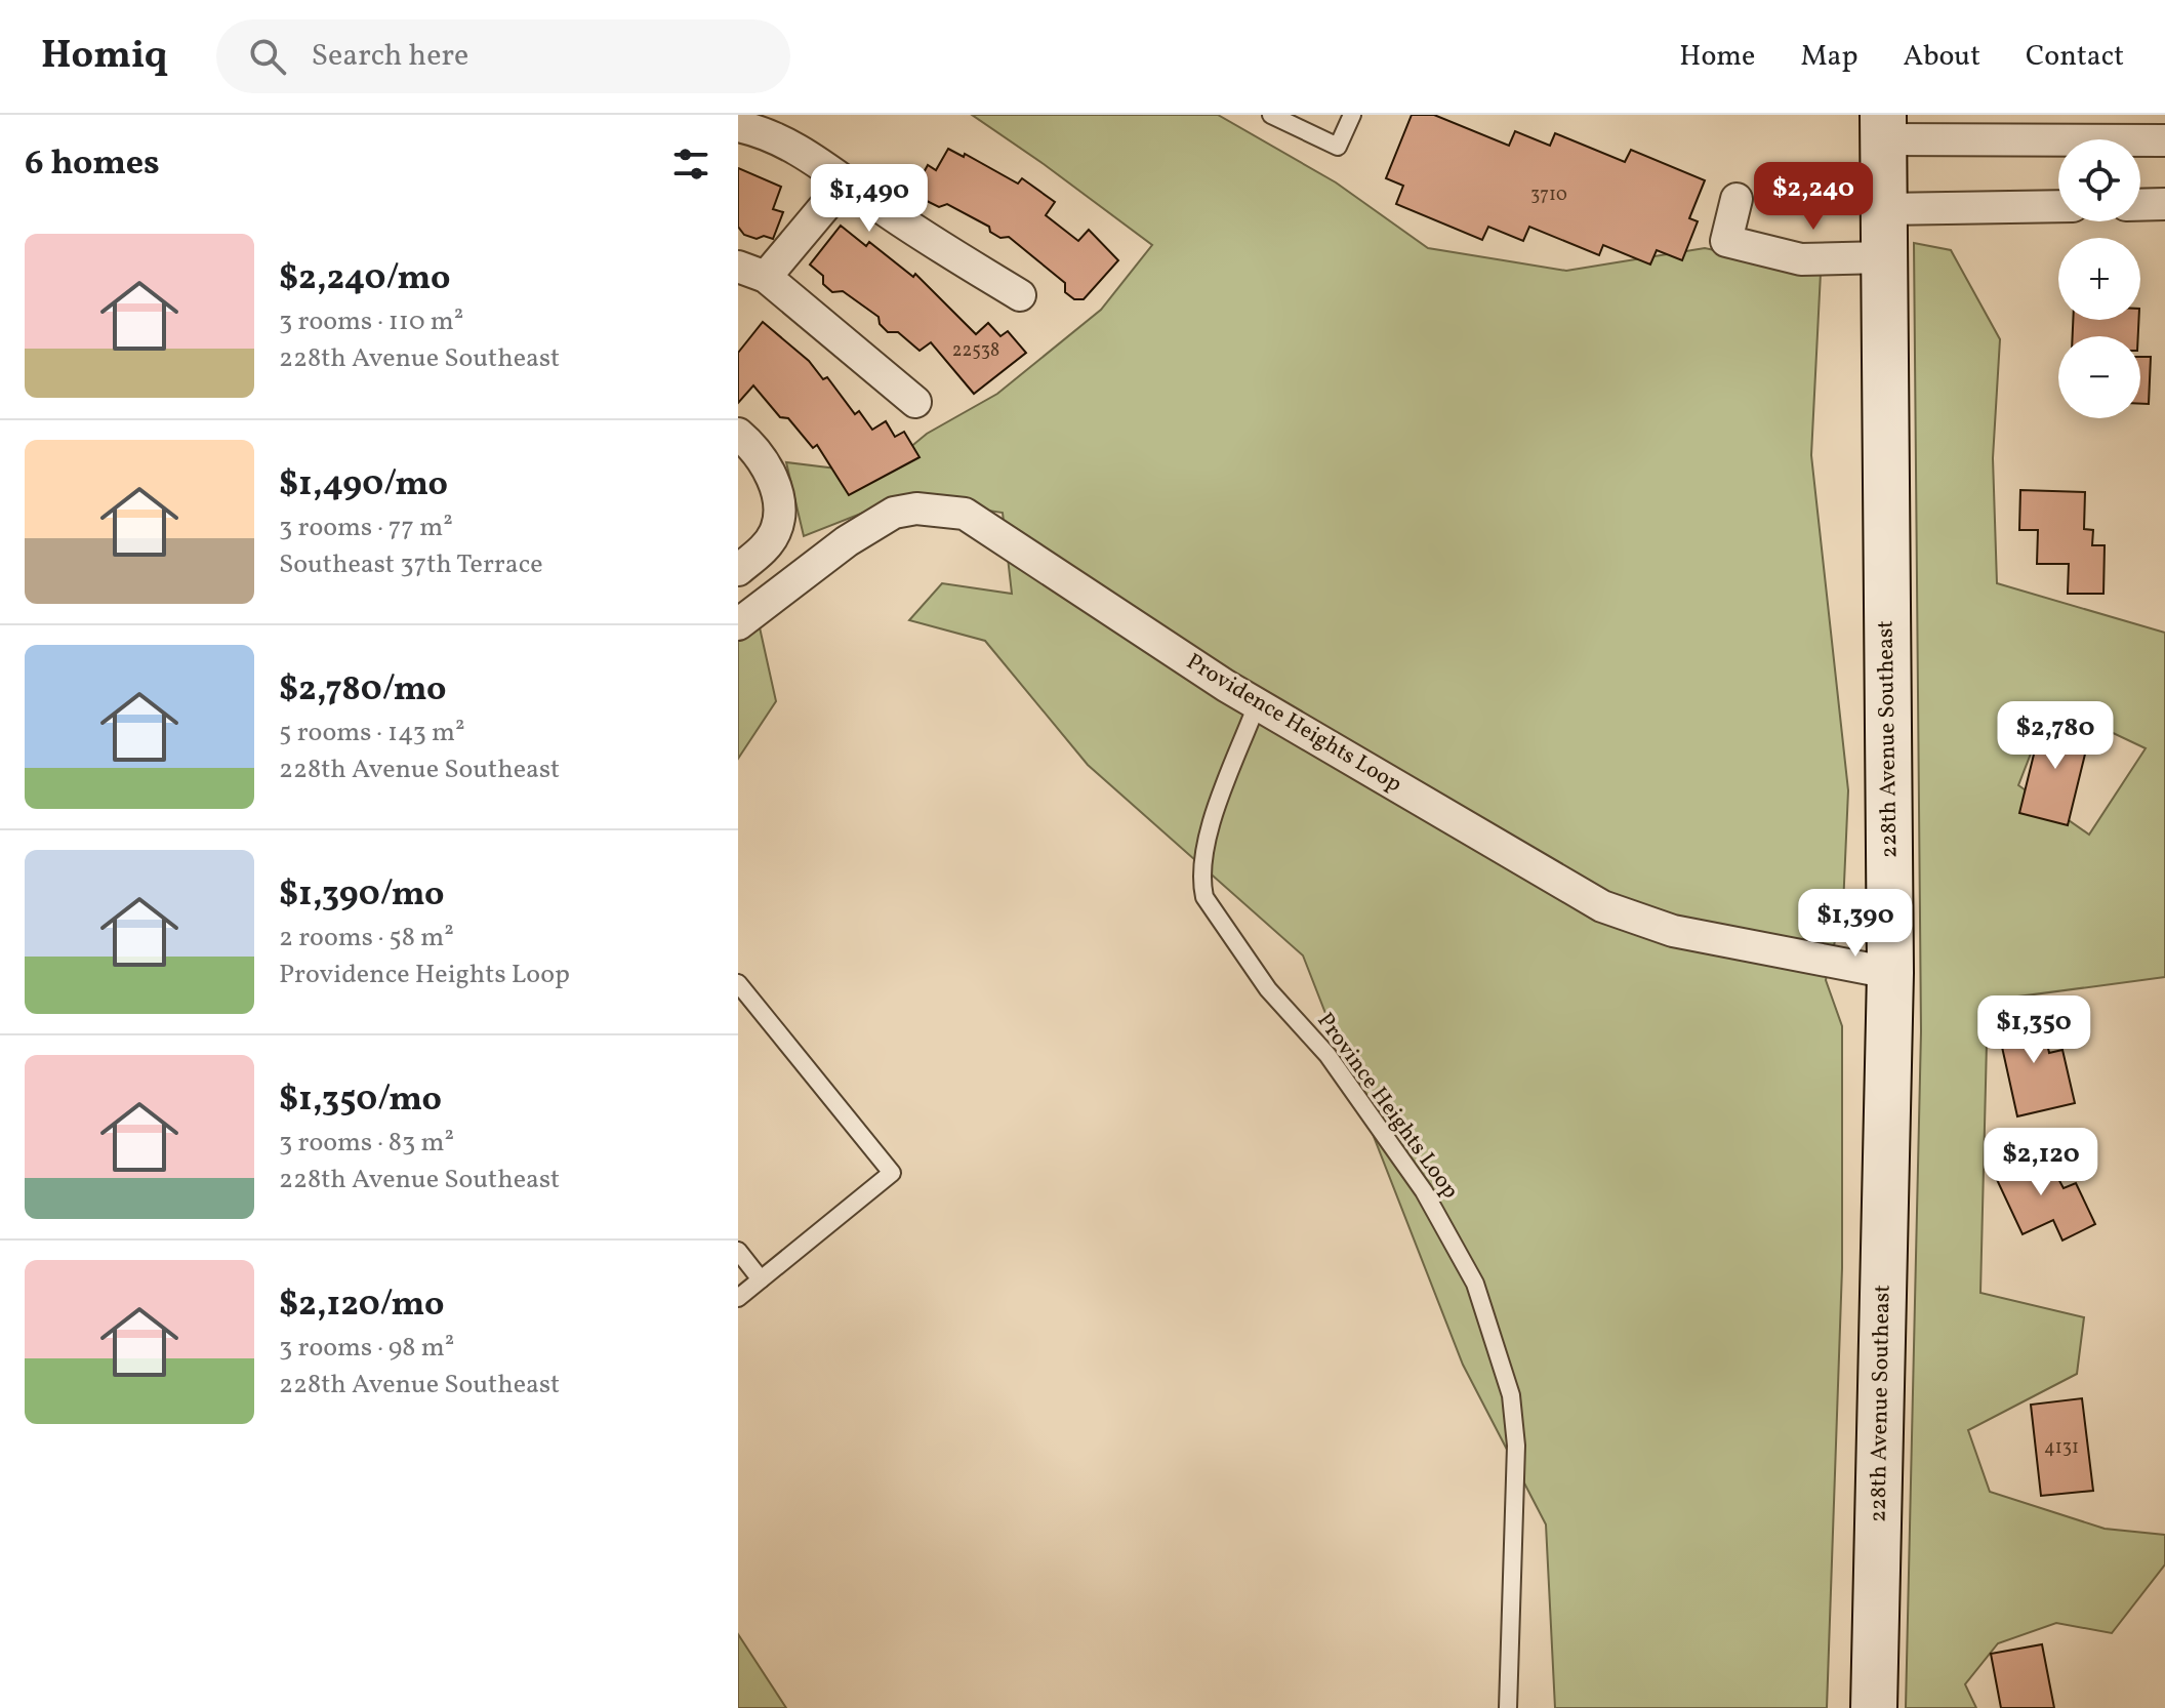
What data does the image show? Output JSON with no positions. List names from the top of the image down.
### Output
{
  "streets": {
    "main road": ["228th Avenue Southeast"],
    "street": ["Providence Heights Loop"],
    "lane": ["Province Heights Loop"]
  },
  "crossings": [
    ["Providence Heights Loop", "228th Avenue Southeast"],
    ["Providence Heights Loop", "Province Heights Loop"]
  ],
  "house_numbers": ["3710", "22538", "4131"],
  "page": {
    "header": "Homiq",
    "search": "Search here",
    "nav": [
      "Home",
      "Map",
      "About",
      "Contact"
    ],
    "heading": "6 homes",
    "map_buttons": ["+", "−"],
    "price": [
      "$2,240",
      "$1,490",
      "$2,780",
      "$1,390",
      "$1,350",
      "$2,120"
    ],
    "list": [
      {
        "name": "$2,240/mo",
        "note": "3 rooms · 110 m² · 228th Avenue Southeast"
      },
      {
        "name": "$1,490/mo",
        "note": "3 rooms · 77 m² · Southeast 37th Terrace"
      },
      {
        "name": "$2,780/mo",
        "note": "5 rooms · 143 m² · 228th Avenue Southeast"
      },
      {
        "name": "$1,390/mo",
        "note": "2 rooms · 58 m² · Providence Heights Loop"
      },
      {
        "name": "$1,350/mo",
        "note": "3 rooms · 83 m² · 228th Avenue Southeast"
      },
      {
        "name": "$2,120/mo",
        "note": "3 rooms · 98 m² · 228th Avenue Southeast"
      }
    ]
  }
}
